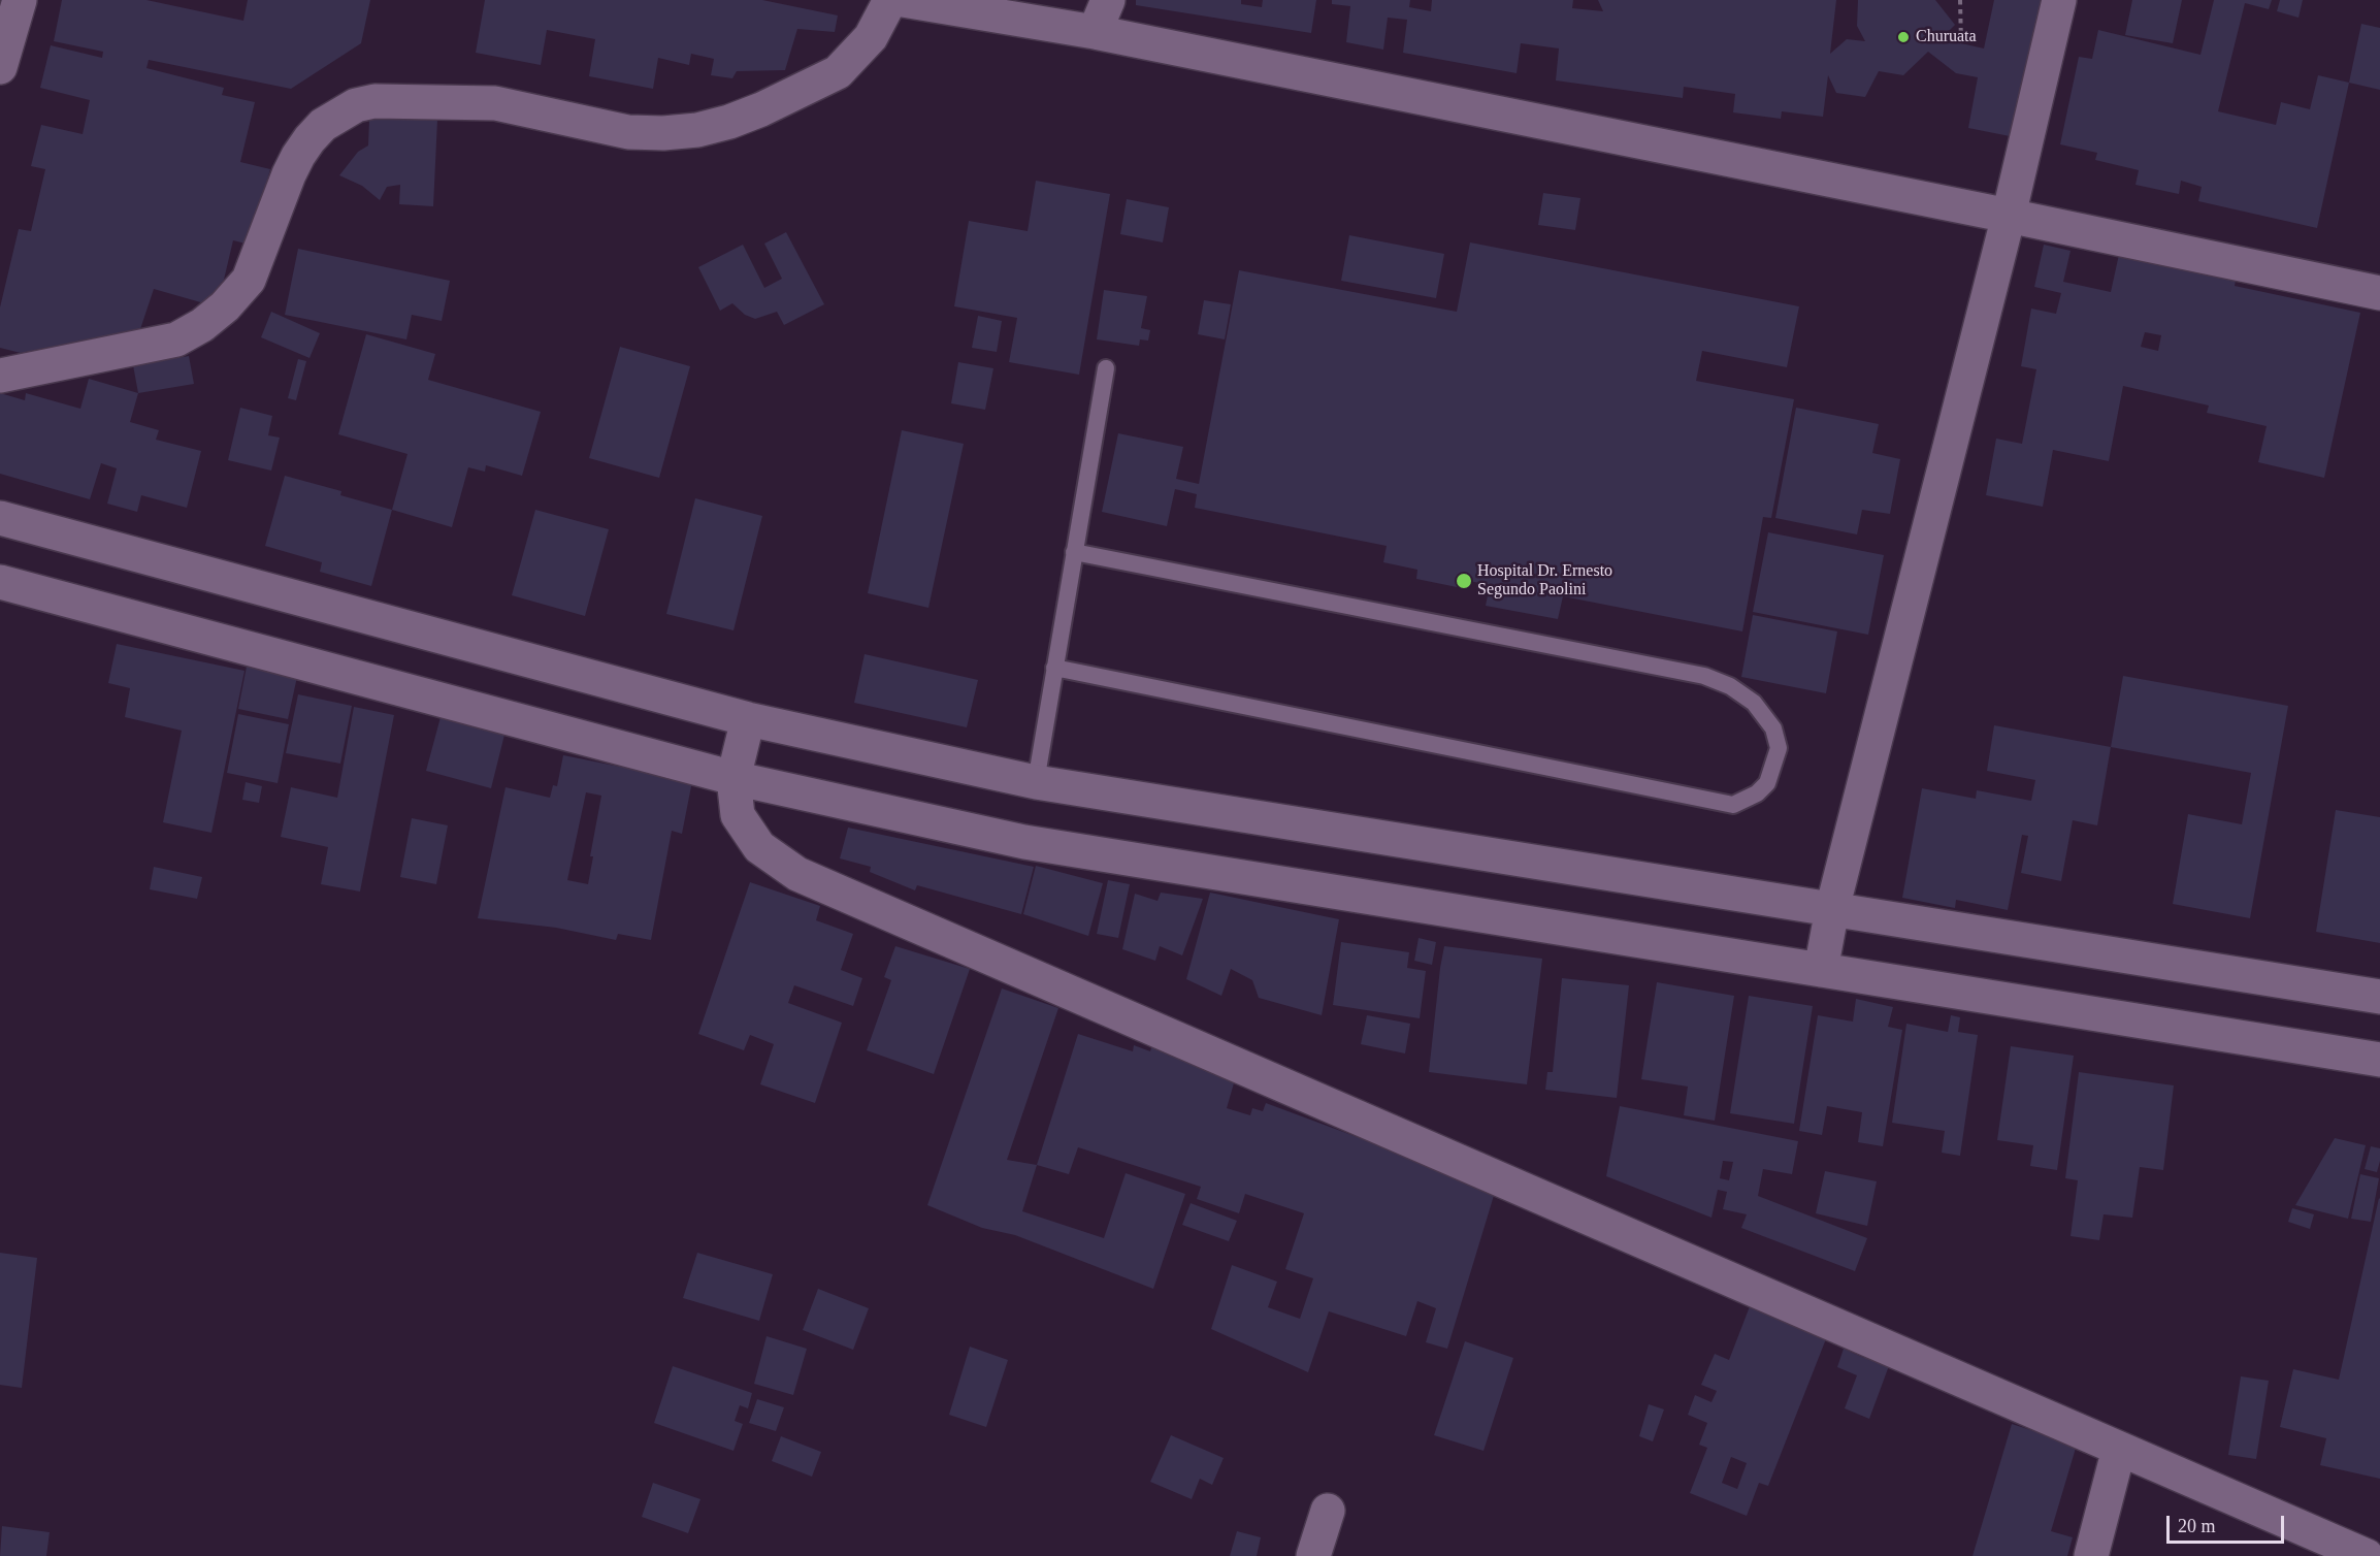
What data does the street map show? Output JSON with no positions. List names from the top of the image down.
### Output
{
  "places": ["Churuata", "Hospital Dr. Ernesto Segundo Paolini"],
  "scale_bar": "20 m"
}
